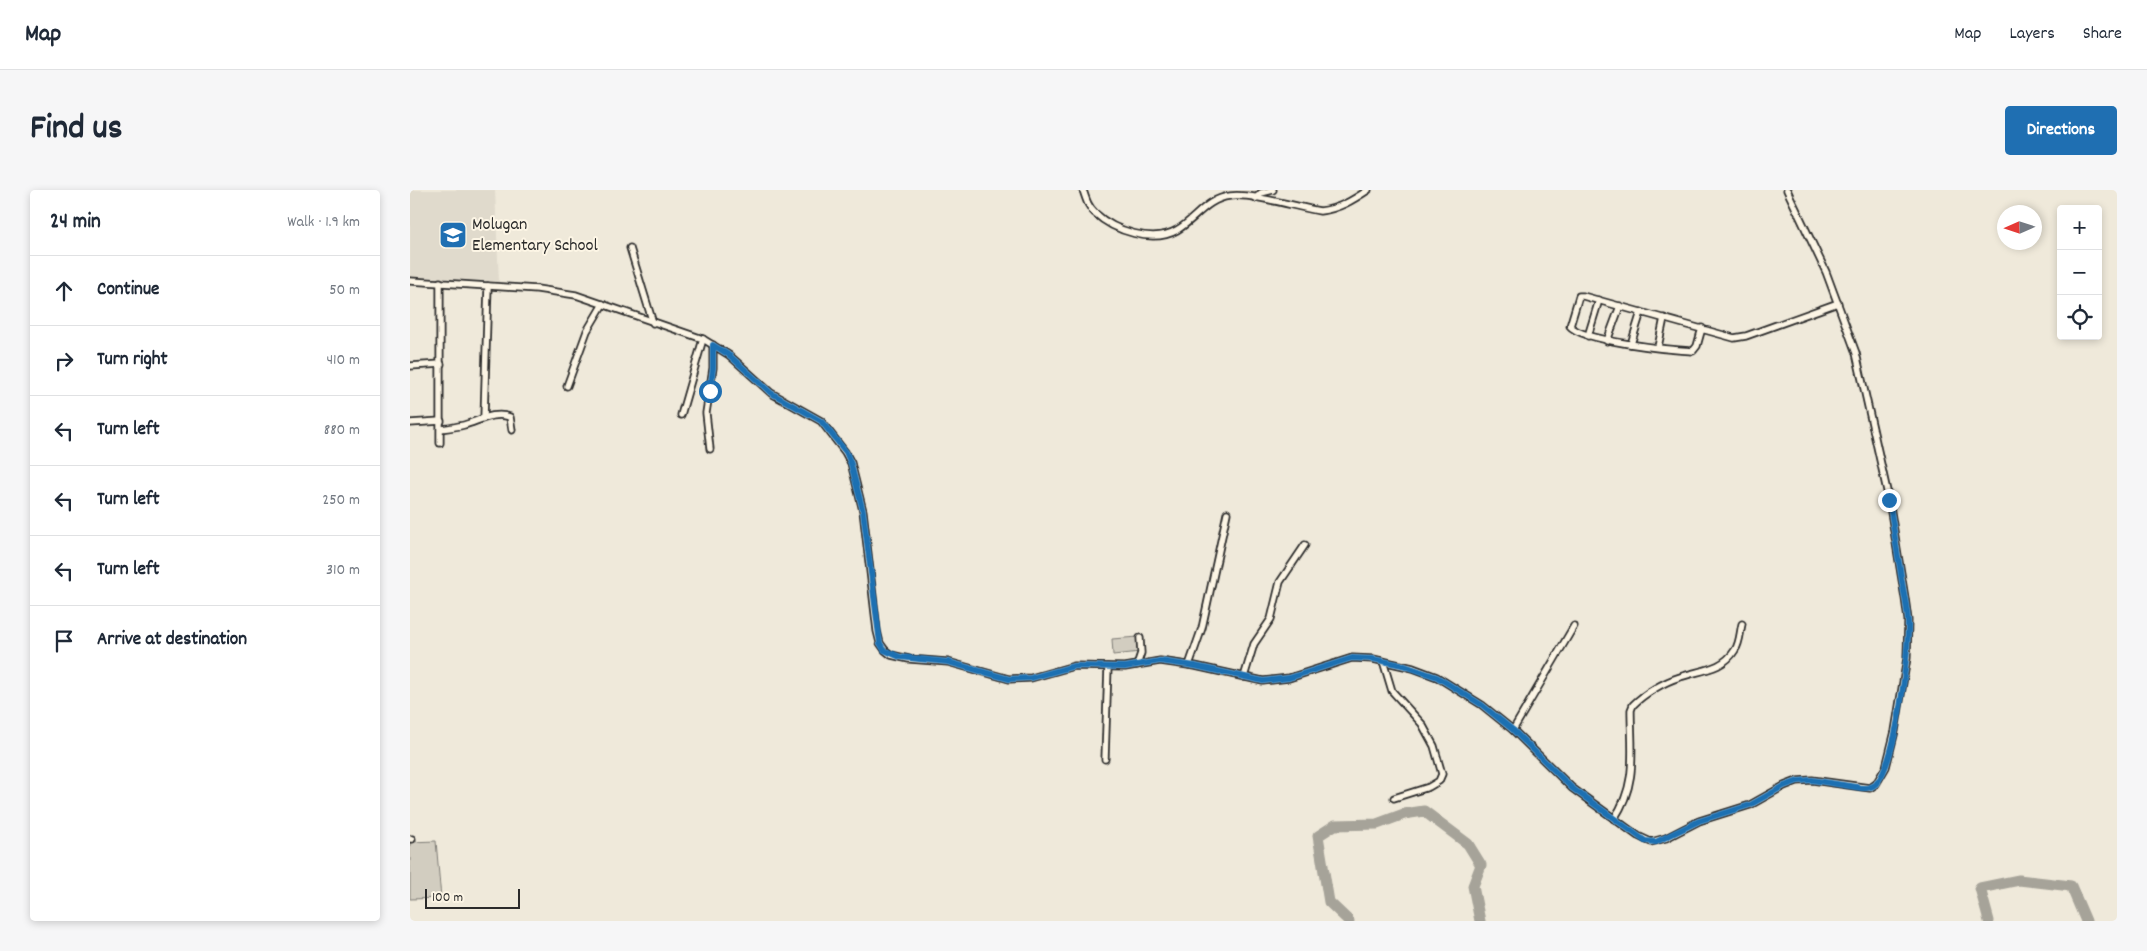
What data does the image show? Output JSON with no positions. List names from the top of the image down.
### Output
{
  "places": {
    "school or university": ["Molugan Elementary School"]
  },
  "scale_bar": "100 m",
  "north": "left",
  "page": {
    "header": "Map",
    "nav": ["Map", "Layers", "Share"],
    "title": "Find us",
    "buttons": "Directions",
    "heading": ["24 min", "Walk · 1.9 km"],
    "map_buttons": ["+", "−"],
    "list": [
      ["Continue", "50 m"],
      ["Turn right", "410 m"],
      ["Turn left", "880 m"],
      ["Turn left", "250 m"],
      ["Turn left", "310 m"],
      "Arrive at destination"
    ],
    "scale": "100 m"
  }
}
